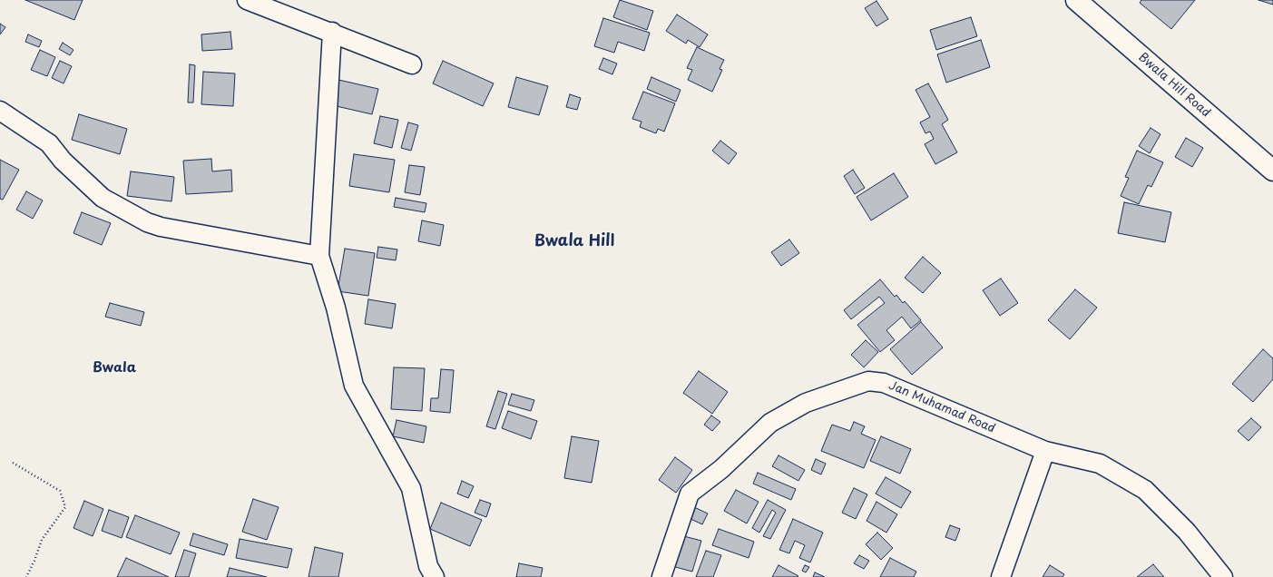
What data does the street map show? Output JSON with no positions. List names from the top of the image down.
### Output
{
  "streets": {
    "street": ["Bwala Hill Road", "Jan Muhamad Road"]
  },
  "districts": ["Bwala Hill", "Bwala"]
}
